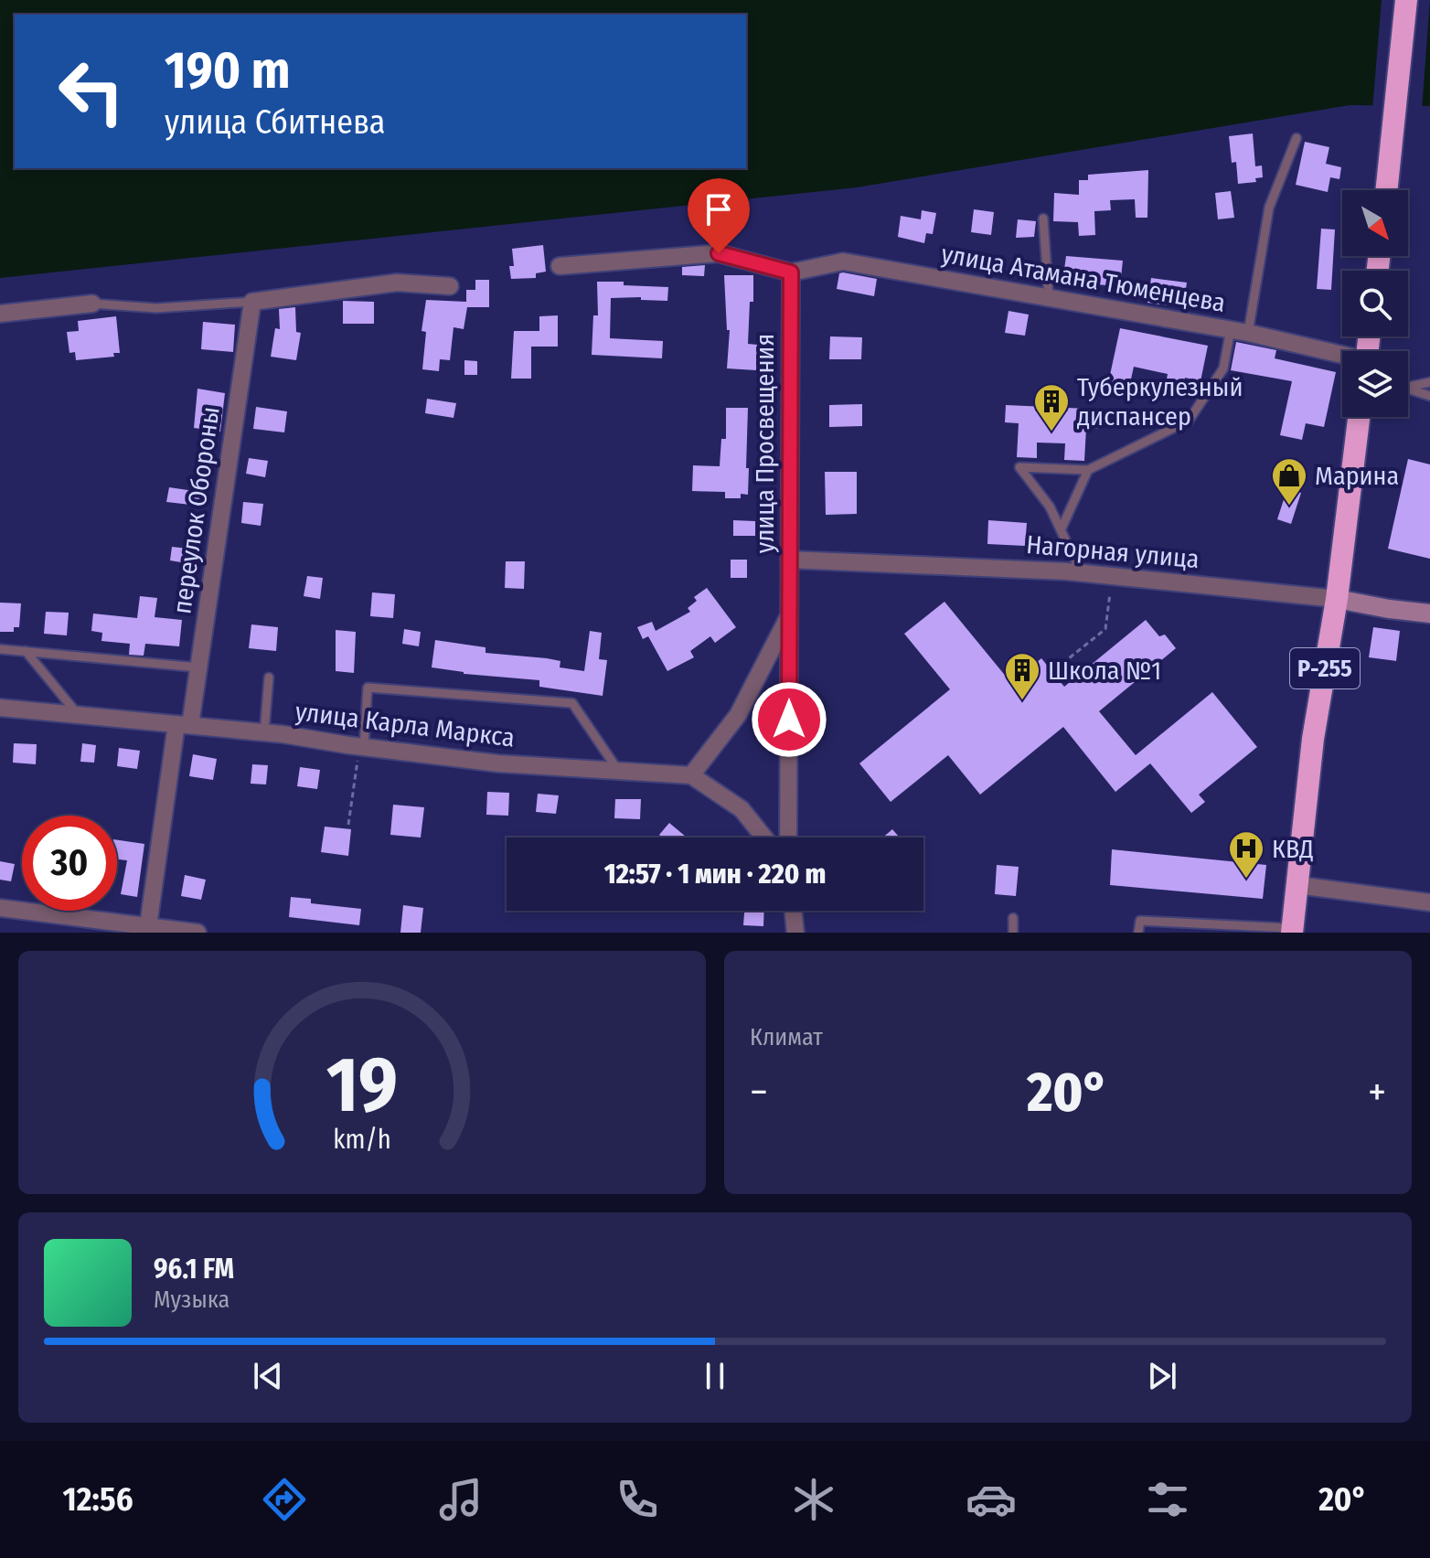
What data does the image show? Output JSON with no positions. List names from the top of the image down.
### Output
{
  "streets": {
    "highway": ["Р-255"],
    "street": [
      "улица Атамана Тюменцева",
      "улица Просвещения",
      "переулок Обороны",
      "Нагорная улица",
      "улица Карла Маркса"
    ]
  },
  "crossings": [
    ["улица Атамана Тюменцева", "улица Просвещения"],
    ["улица Просвещения", "Нагорная улица"],
    ["улица Просвещения", "улица Карла Маркса"],
    ["переулок Обороны", "улица Карла Маркса"],
    ["Нагорная улица", "Р-255"]
  ],
  "places": {
    "building": ["Туберкулезный диспансер", "Школа №1"],
    "shop": ["Марина"],
    "hospital": ["КВД"]
  },
  "north": "bottom right",
  "page": {
    "turn": ["190 m", "улица Сбитнева"],
    "limit": "30",
    "trip": "12:57 · 1 мин · 220 m",
    "tile": "Климат",
    "heat": ["−", "20°", "+"],
    "song": ["96.1 FM", "Музыка"],
    "tabs": ["12:56", "20°"],
    "gauge": ["19", "km/h"]
  }
}
